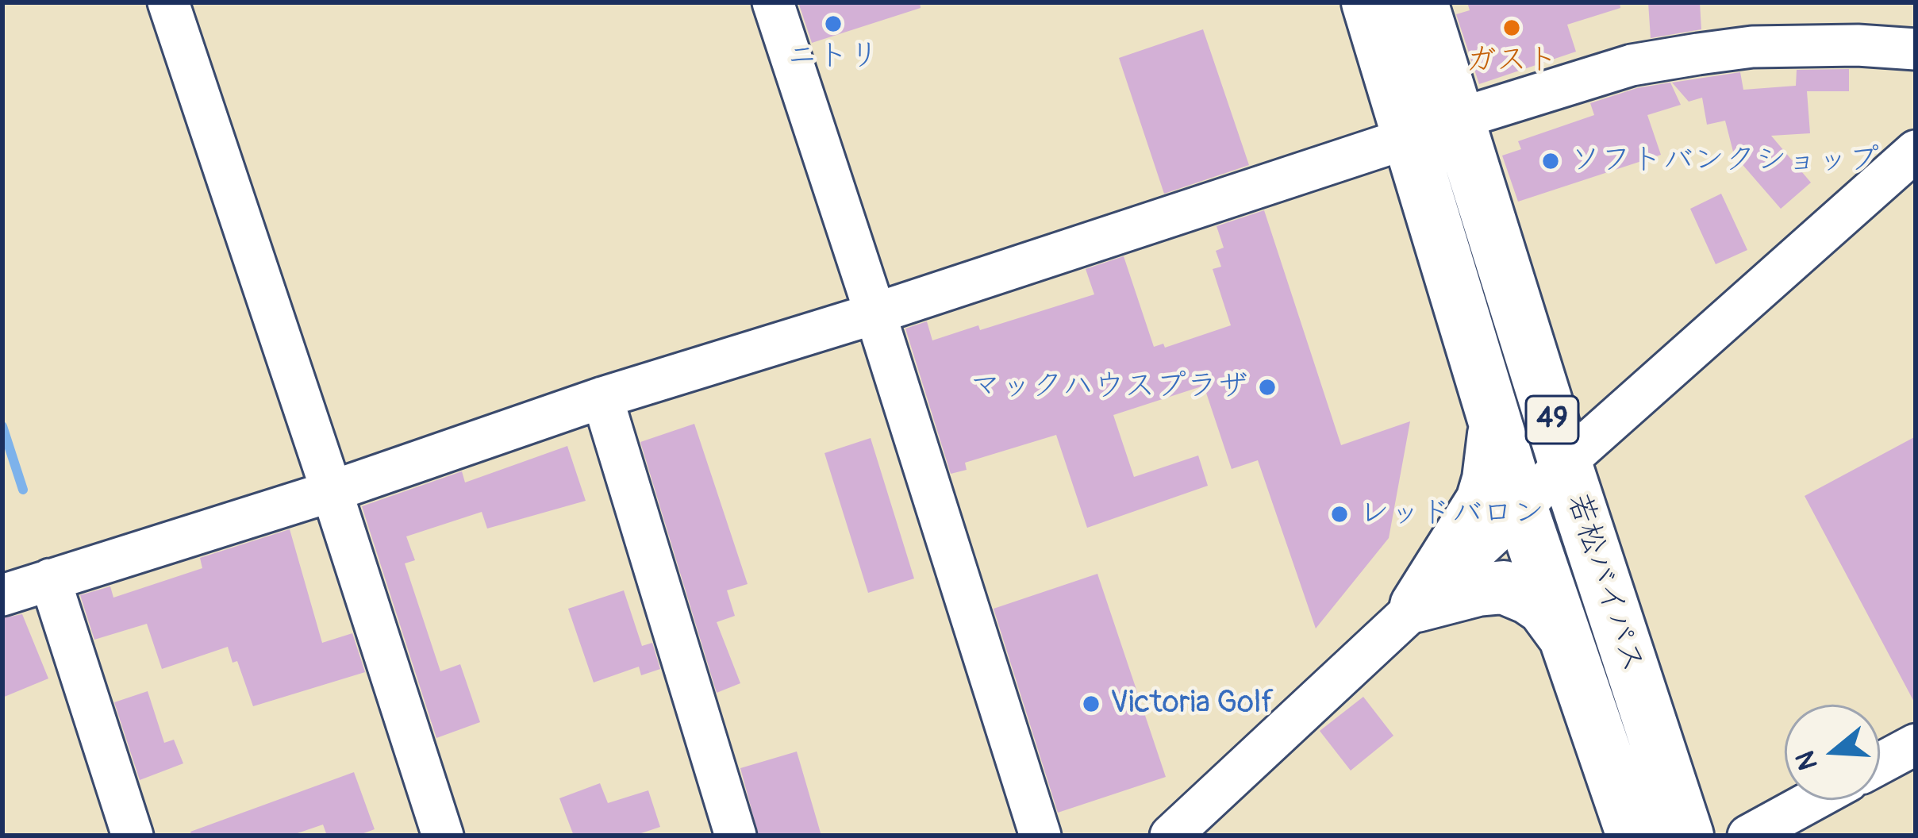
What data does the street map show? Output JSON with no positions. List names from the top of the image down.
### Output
{
  "streets": {
    "highway": ["49", "若松バイパス"]
  },
  "places": [
    "ニトリ",
    "ガスト",
    "ソフトバンクショップ",
    "マックハウスプラザ",
    "レッドバロン",
    "Victoria Golf"
  ],
  "north": "left"
}
